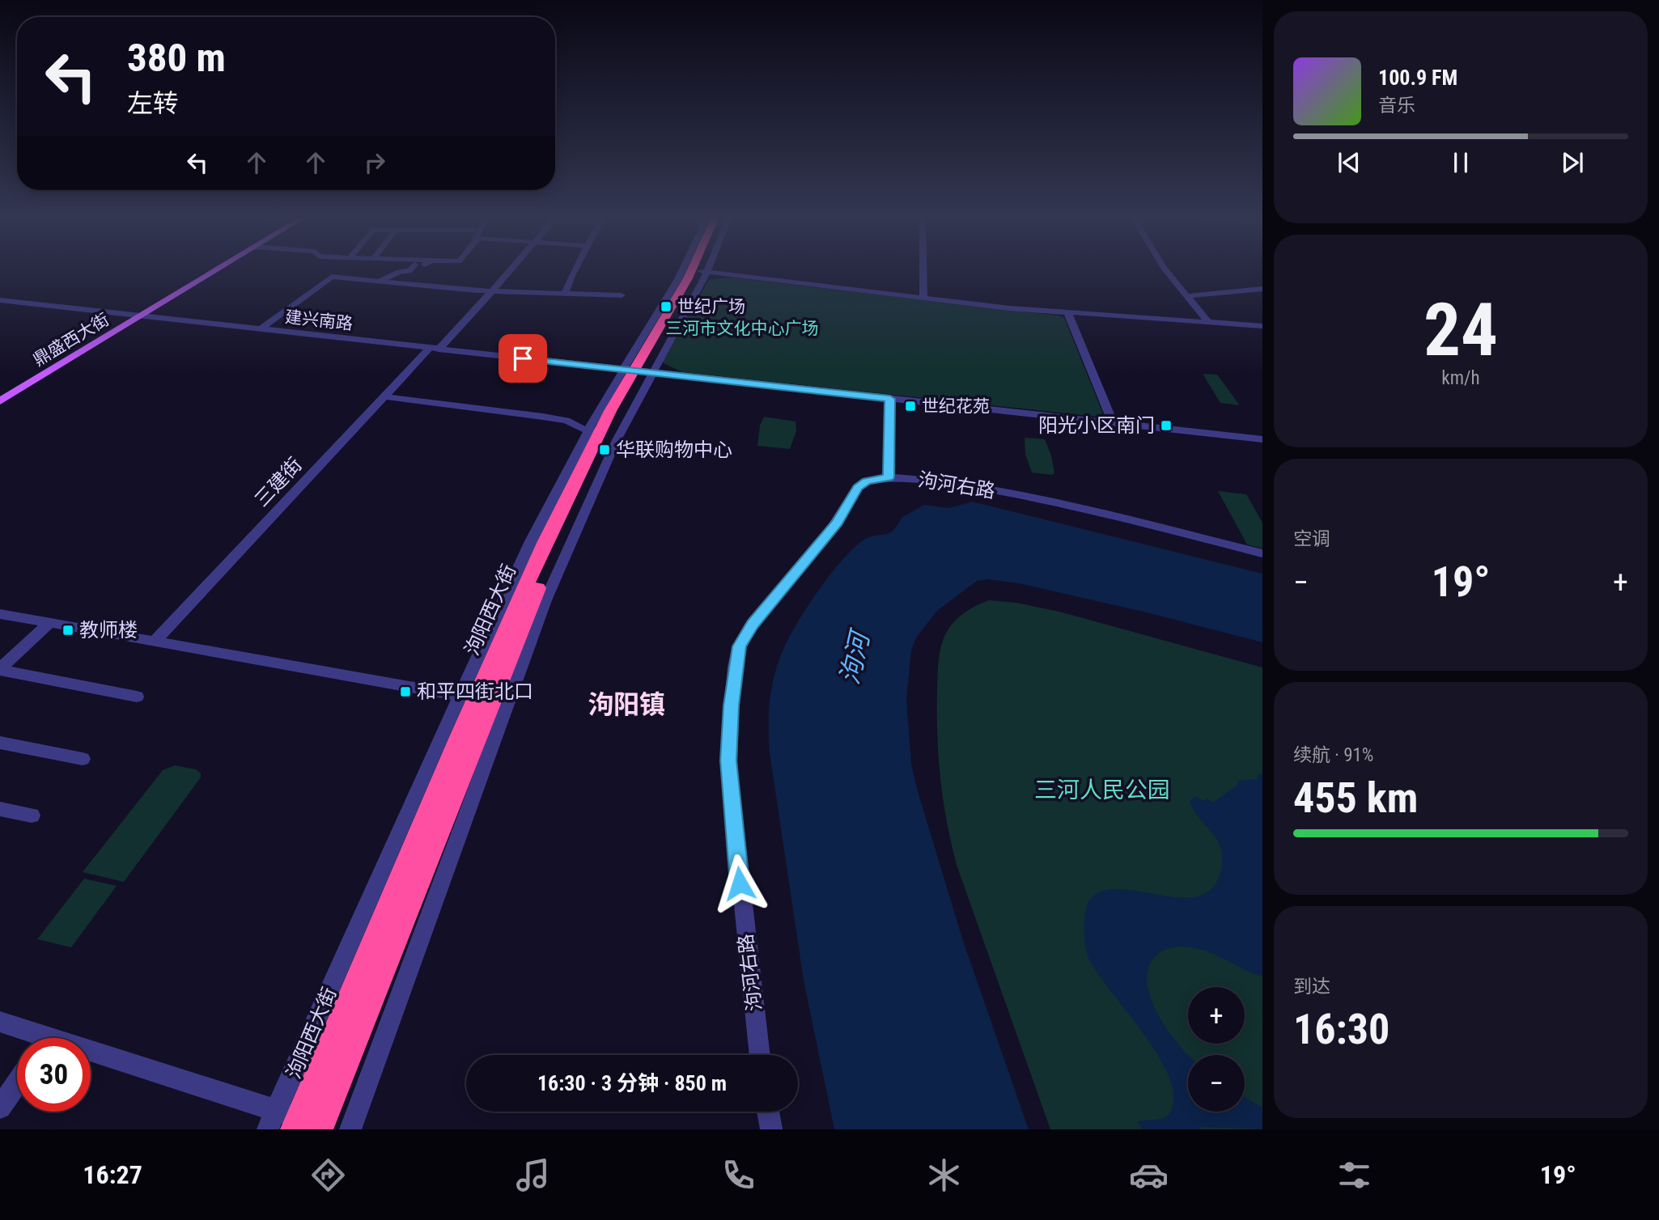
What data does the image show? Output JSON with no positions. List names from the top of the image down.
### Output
{
  "streets": {
    "highway": ["泃阳西大街"],
    "main road": ["鼎盛西大街"],
    "street": ["建兴南路", "三建街", "泃河右路"]
  },
  "crossings": [
    ["建兴南路", "鼎盛西大街"],
    ["建兴南路", "三建街"],
    ["建兴南路", "泃阳西大街"]
  ],
  "districts": ["泃阳镇"],
  "water": ["泃河"],
  "parks": ["三河市文化中心广场", "三河人民公园"],
  "places": {
    "transit": [
      "世纪广场",
      "世纪花苑",
      "阳光小区南门",
      "华联购物中心",
      "教师楼",
      "和平四街北口"
    ]
  },
  "page": {
    "turn": ["380 m", "左转"],
    "song": ["100.9 FM", "音乐"],
    "tile": [
      ["24", "km/h"],
      "空调",
      ["续航 · 91%", "455 km"],
      ["到达", "16:30"]
    ],
    "heat": ["−", "19°", "+"],
    "map_buttons": ["+", "−"],
    "limit": "30",
    "trip": "16:30 · 3 分钟 · 850 m",
    "tabs": ["16:27", "19°"]
  }
}
